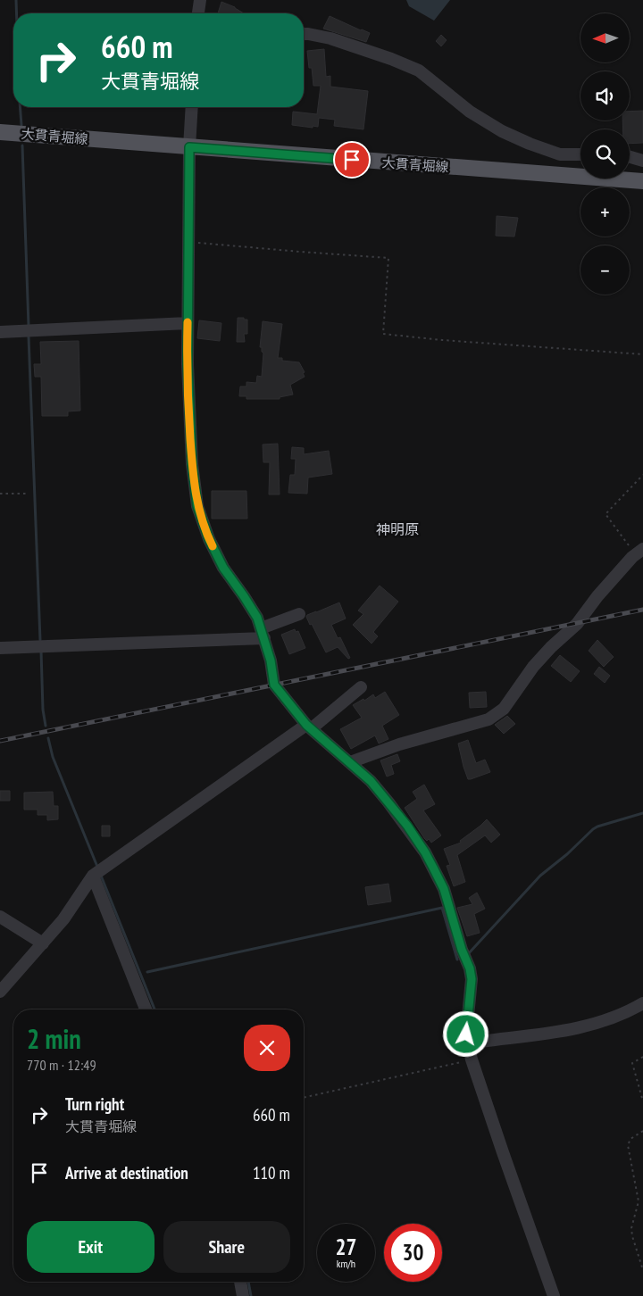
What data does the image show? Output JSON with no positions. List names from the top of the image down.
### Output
{
  "streets": {
    "main road": ["大貫青堀線"]
  },
  "districts": ["神明原"],
  "north": "left",
  "page": {
    "map_buttons": ["+", "−"],
    "turn": ["660 m", "大貫青堀線"],
    "heading": ["2 min", "770 m · 12:49"],
    "list": [
      {
        "name": "Turn right",
        "note": "大貫青堀線",
        "value": "660 m"
      },
      {
        "name": "Arrive at destination",
        "value": "110 m"
      }
    ],
    "buttons": ["Exit", "Share"],
    "speed": "27 km/h",
    "limit": "30"
  }
}
